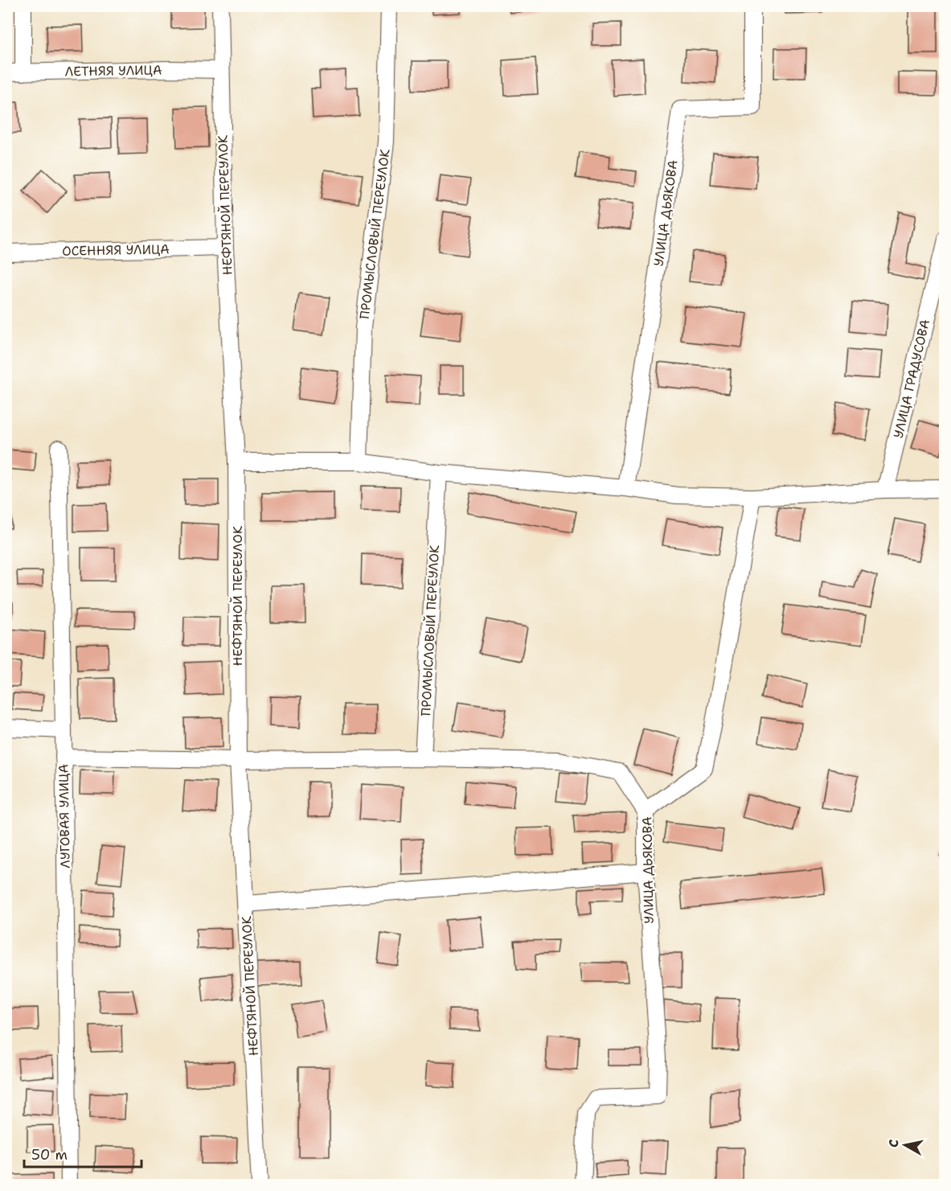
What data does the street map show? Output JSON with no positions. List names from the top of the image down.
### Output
{
  "streets": {
    "street": [
      "ЛЕТНЯЯ УЛИЦА",
      "НЕФТЯНОЙ ПЕРЕУЛОК",
      "УЛИЦА ДЬЯКОВА",
      "ПРОМЫСЛОВЫЙ ПЕРЕУЛОК",
      "ОСЕННЯЯ УЛИЦА",
      "УЛИЦА ГРАДУСОВА",
      "ЛУГОВАЯ УЛИЦА"
    ]
  },
  "crossings": [
    ["ЛЕТНЯЯ УЛИЦА", "НЕФТЯНОЙ ПЕРЕУЛОК"],
    ["НЕФТЯНОЙ ПЕРЕУЛОК", "ОСЕННЯЯ УЛИЦА"]
  ],
  "scale_bar": "50 m",
  "north": "left"
}
